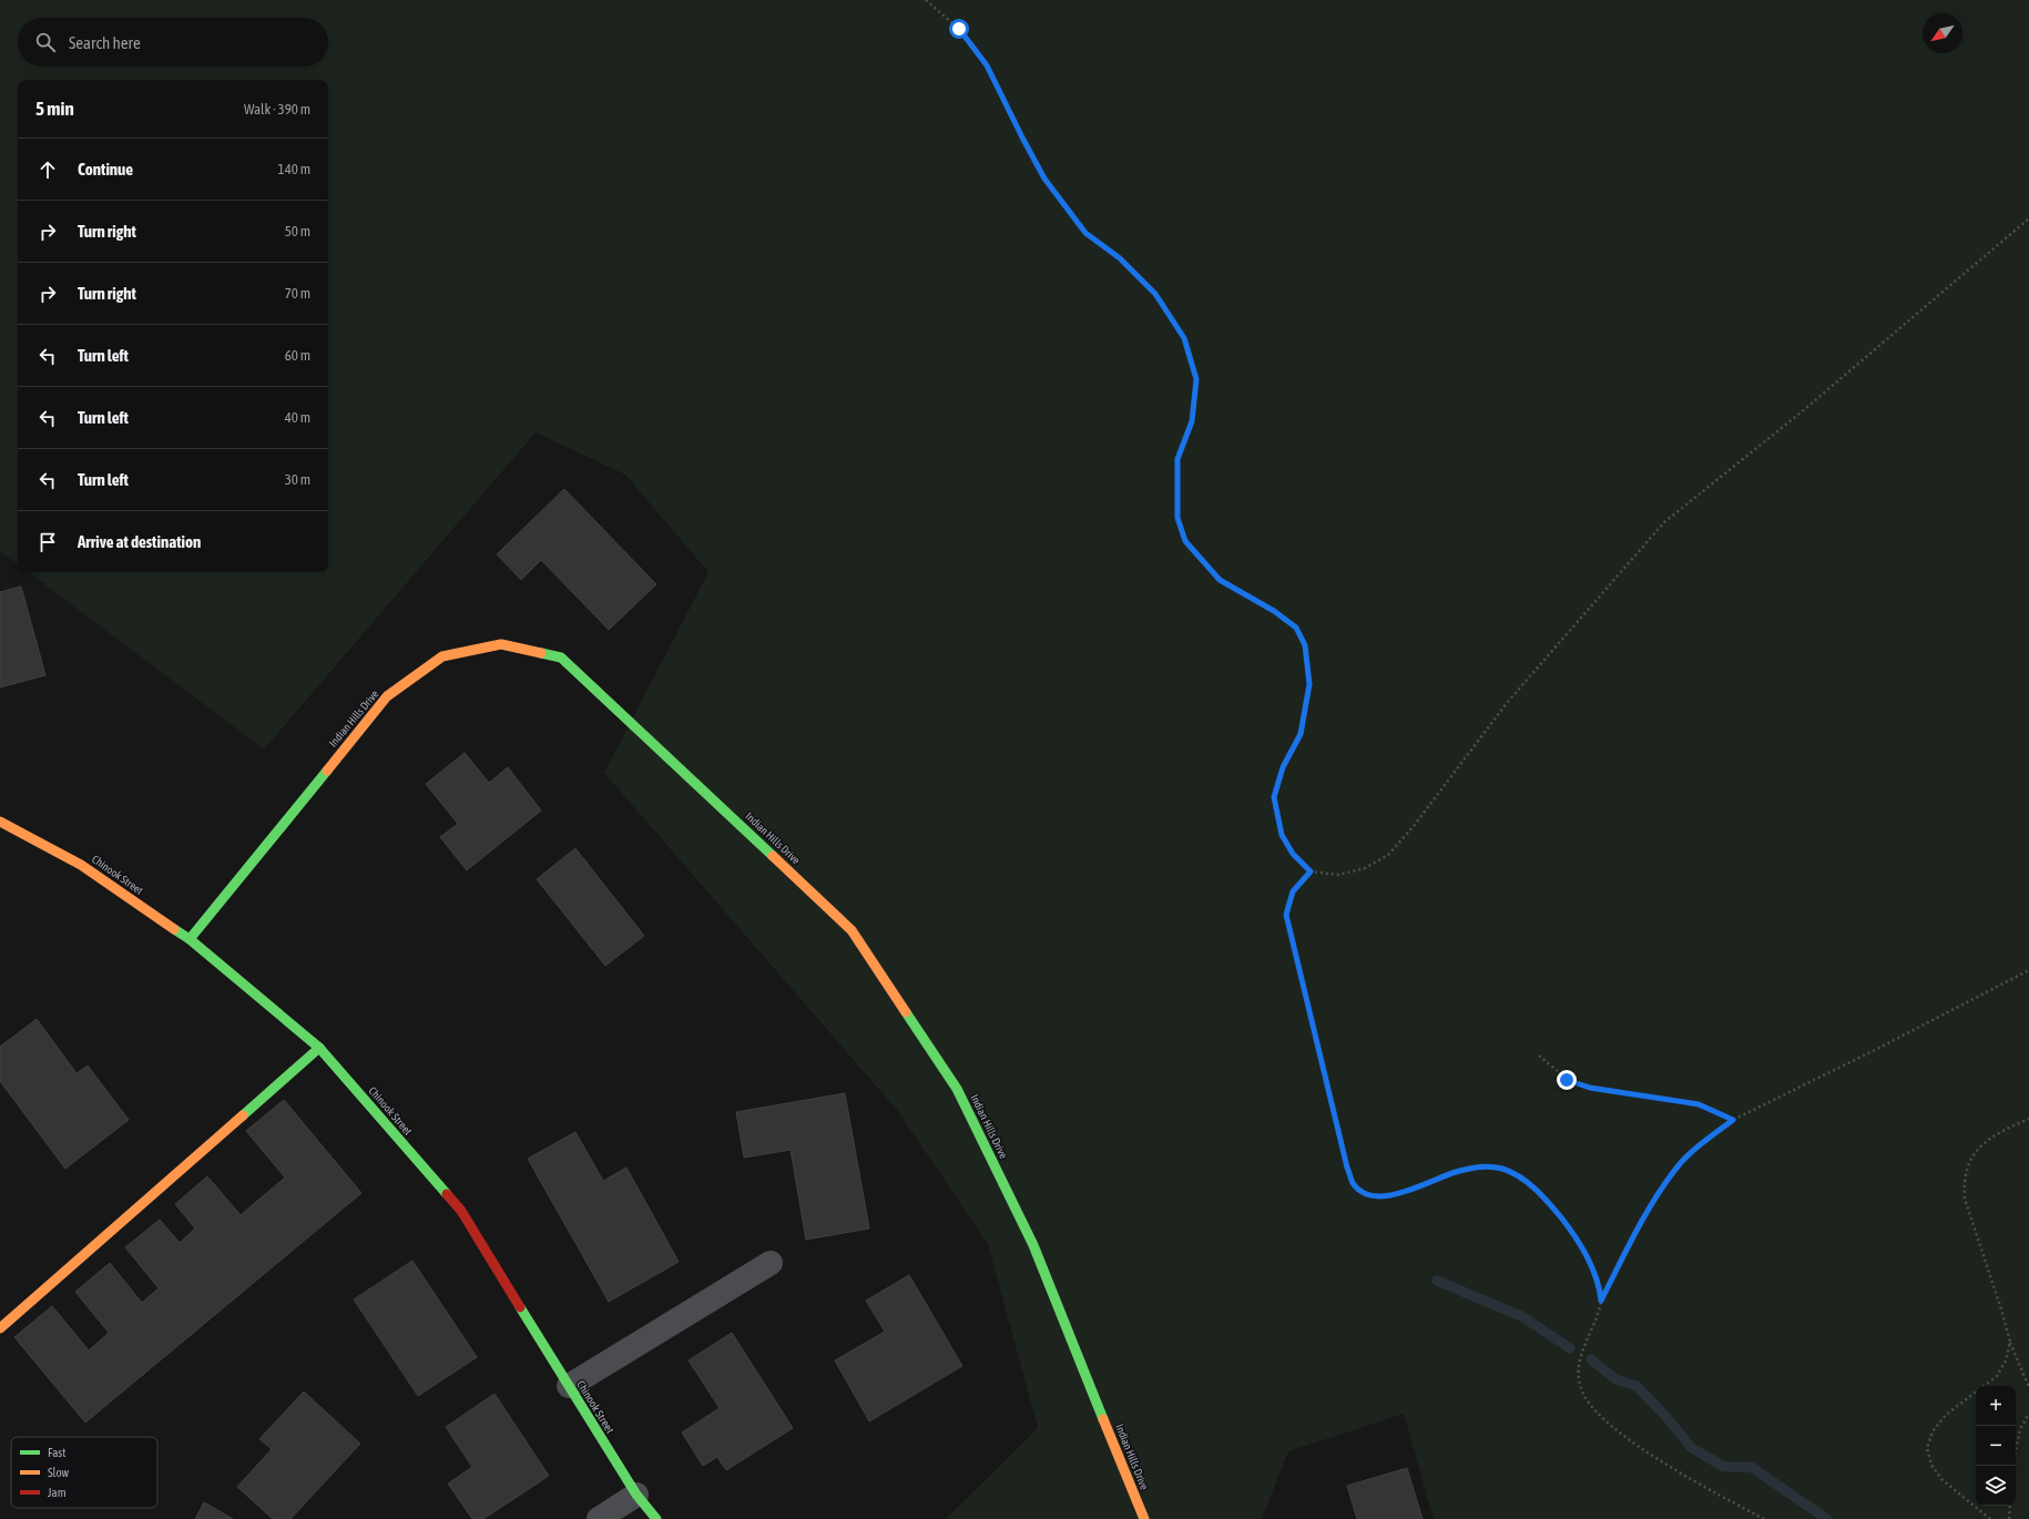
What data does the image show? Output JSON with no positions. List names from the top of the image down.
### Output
{
  "streets": {
    "street": ["Indian Hills Drive", "Chinook Street"]
  },
  "crossings": [
    ["Indian Hills Drive", "Chinook Street"]
  ],
  "legend": ["Fast", "Slow", "Jam"],
  "north": "bottom left",
  "page": {
    "search": "Search here",
    "heading": ["5 min", "Walk · 390 m"],
    "list": [
      ["Continue", "140 m"],
      ["Turn right", "50 m"],
      ["Turn right", "70 m"],
      ["Turn left", "60 m"],
      ["Turn left", "40 m"],
      ["Turn left", "30 m"],
      "Arrive at destination"
    ],
    "map_buttons": ["+", "−"]
  }
}
